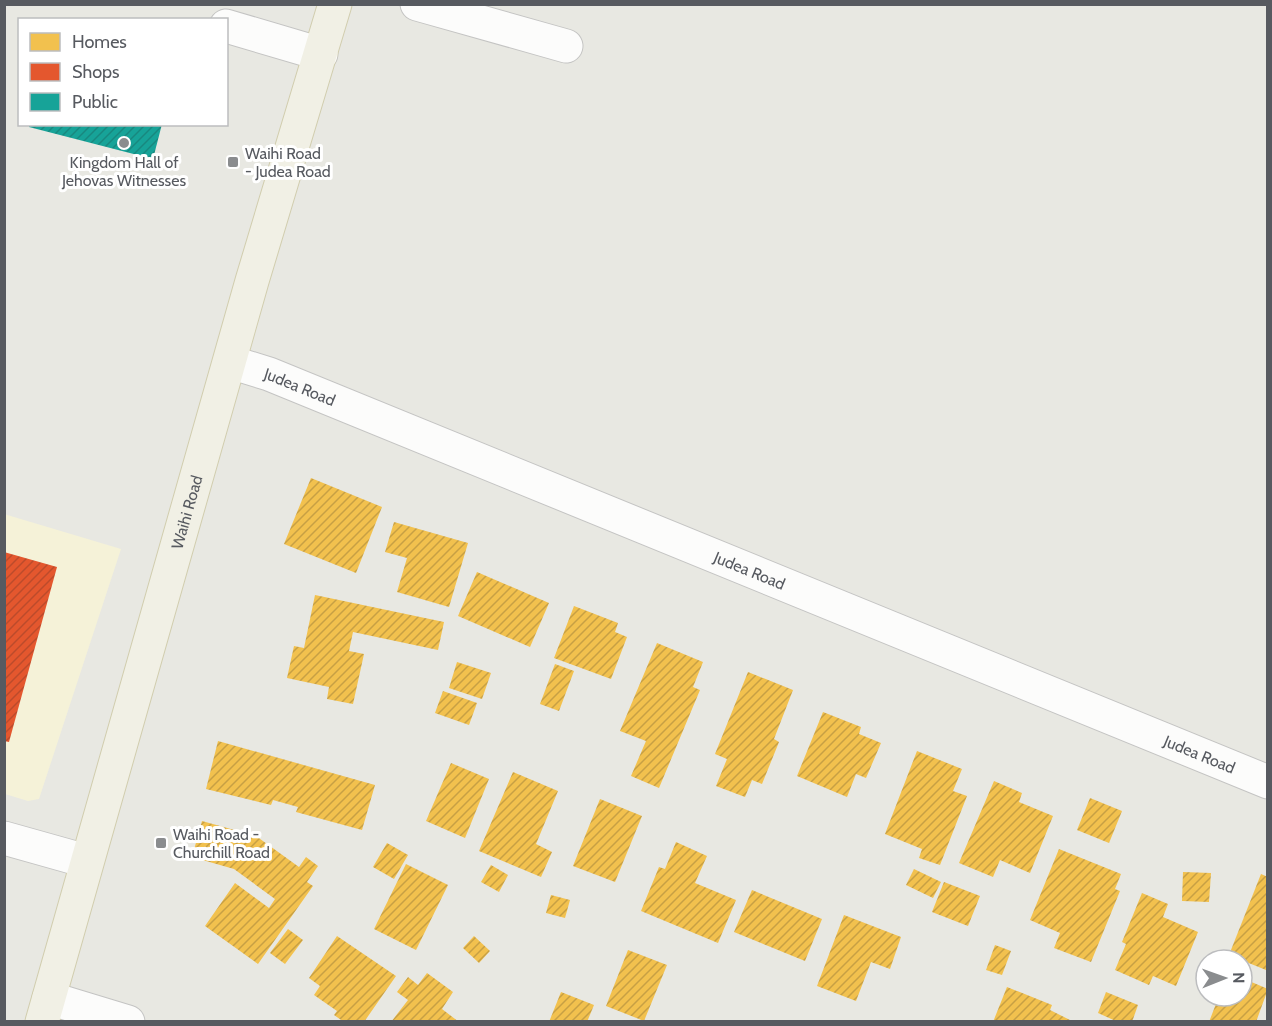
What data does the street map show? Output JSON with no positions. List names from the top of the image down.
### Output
{
  "streets": {
    "main road": ["Waihi Road"],
    "street": ["Judea Road"]
  },
  "crossings": [
    ["Judea Road", "Waihi Road"]
  ],
  "places": {
    "other": ["Kingdom Hall of Jehovas Witnesses"],
    "transit": ["Waihi Road - Judea Road", "Waihi Road - Churchill Road"]
  },
  "legend": ["Homes", "Shops", "Public"],
  "north": "right"
}
